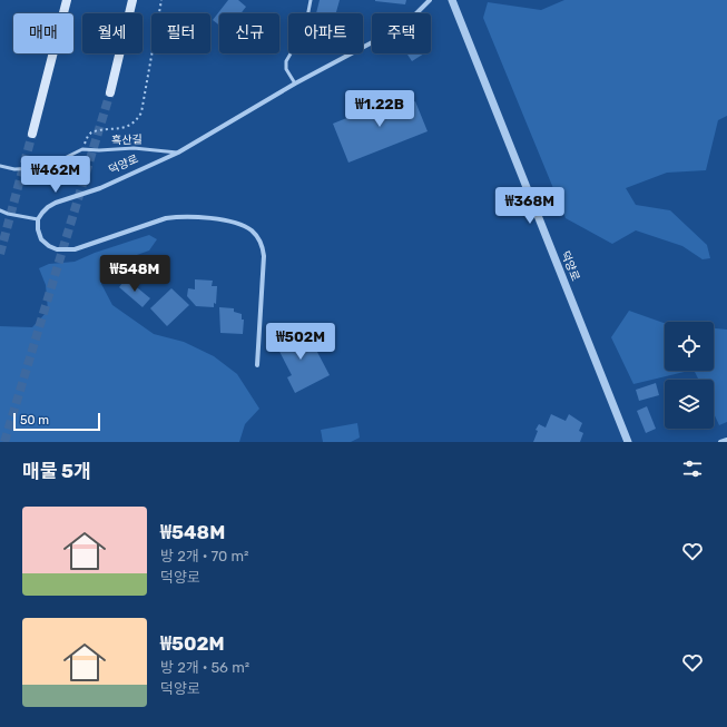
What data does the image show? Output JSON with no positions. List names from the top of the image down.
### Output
{
  "streets": {
    "street": ["덕양로"],
    "lane": ["흑산길"]
  },
  "crossings": [
    ["흑산길", "덕양로"]
  ],
  "scale_bar": "50 m",
  "page": {
    "chip": [
      "매매",
      "월세",
      "필터",
      "신규",
      "아파트",
      "주택"
    ],
    "price": [
      "₩1.22B",
      "₩462M",
      "₩368M",
      "₩548M",
      "₩502M"
    ],
    "scale": "50 m",
    "heading": "매물 5개",
    "list": [
      {
        "name": "₩548M",
        "note": "방 2개 · 70 m² · 덕양로"
      },
      {
        "name": "₩502M",
        "note": "방 2개 · 56 m² · 덕양로"
      }
    ]
  }
}
